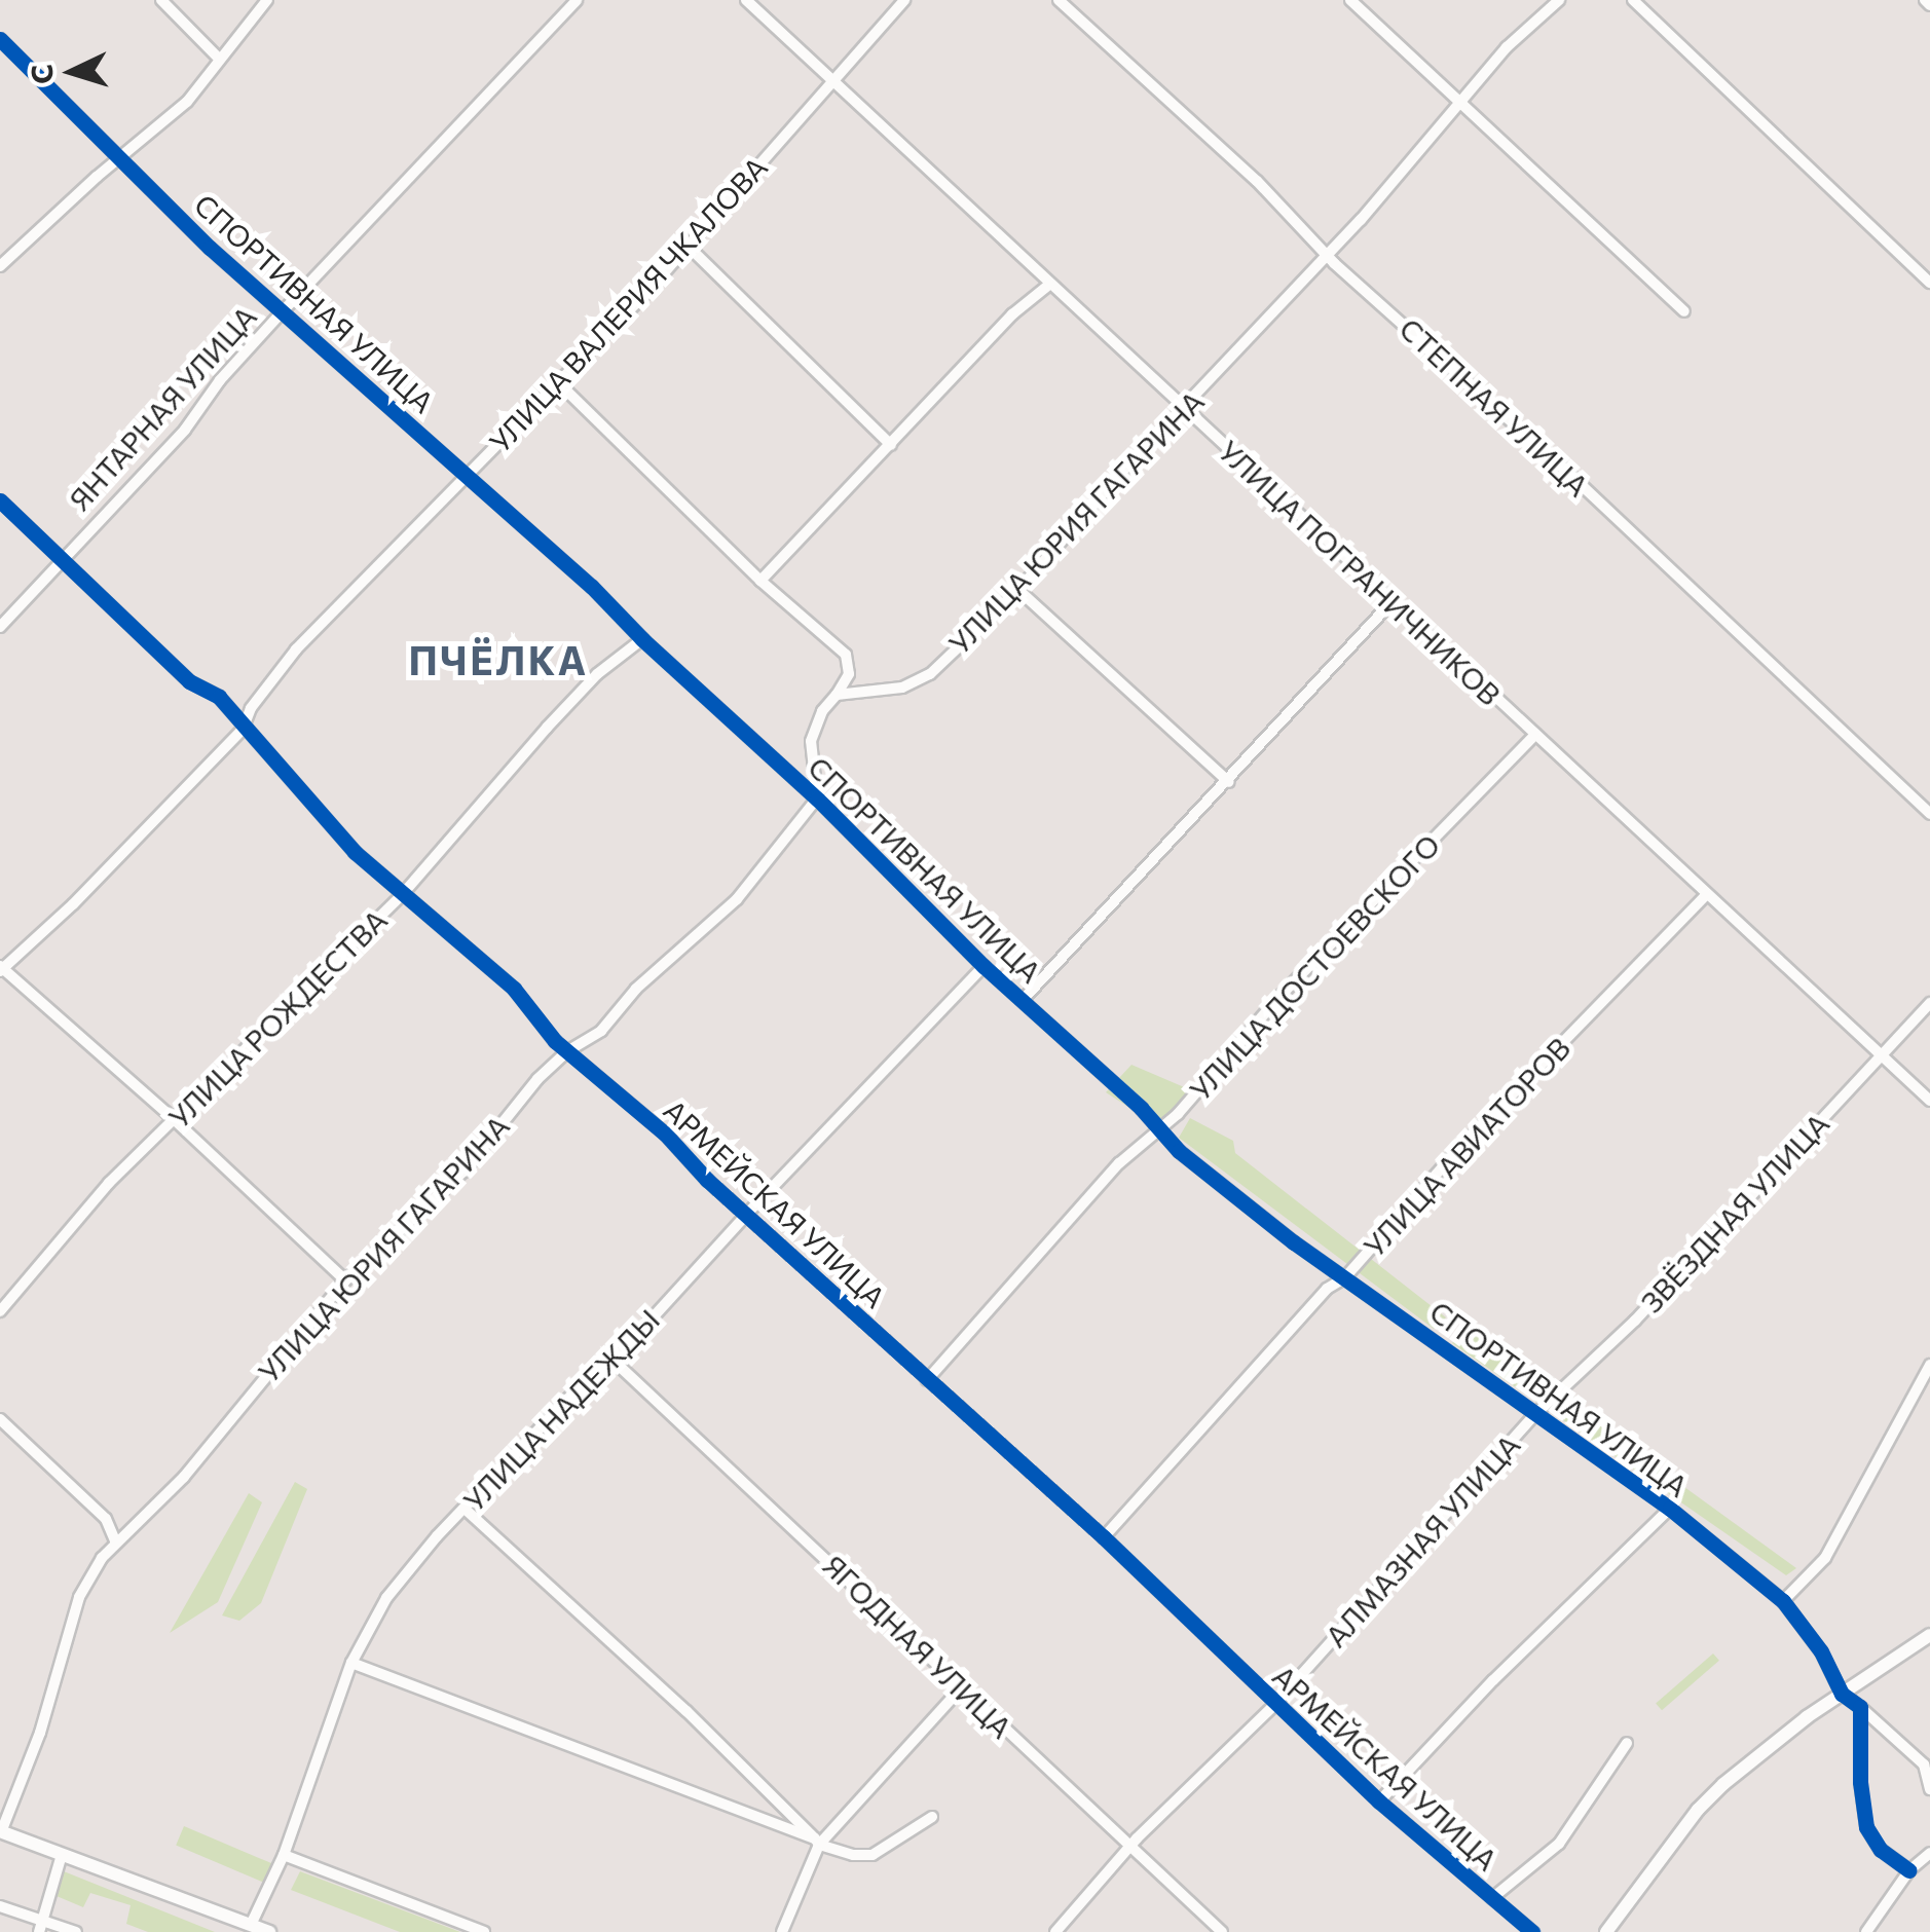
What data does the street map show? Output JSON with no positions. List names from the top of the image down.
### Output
{
  "streets": {
    "street": [
      "СПОРТИВНАЯ УЛИЦА",
      "УЛИЦА ВАЛЕРИЯ ЧКАЛОВА",
      "СТЕПНАЯ УЛИЦА",
      "ЯНТАРНАЯ УЛИЦА",
      "УЛИЦА ЮРИЯ ГАГАРИНА",
      "УЛИЦА ПОГРАНИЧНИКОВ",
      "УЛИЦА ДОСТОЕВСКОГО",
      "УЛИЦА РОЖДЕСТВА",
      "УЛИЦА АВИАТОРОВ",
      "АРМЕЙСКАЯ УЛИЦА",
      "ЗВЁЗДНАЯ УЛИЦА",
      "УЛИЦА НАДЕЖДЫ",
      "АЛМАЗНАЯ УЛИЦА",
      "ЯГОДНАЯ УЛИЦА"
    ]
  },
  "crossings": [
    ["СПОРТИВНАЯ УЛИЦА", "УЛИЦА ВАЛЕРИЯ ЧКАЛОВА"],
    ["СПОРТИВНАЯ УЛИЦА", "ЯНТАРНАЯ УЛИЦА"],
    ["СПОРТИВНАЯ УЛИЦА", "УЛИЦА ЮРИЯ ГАГАРИНА"],
    ["СПОРТИВНАЯ УЛИЦА", "УЛИЦА ДОСТОЕВСКОГО"],
    ["СПОРТИВНАЯ УЛИЦА", "УЛИЦА РОЖДЕСТВА"],
    ["СПОРТИВНАЯ УЛИЦА", "УЛИЦА АВИАТОРОВ"],
    ["СПОРТИВНАЯ УЛИЦА", "ЗВЁЗДНАЯ УЛИЦА"],
    ["СПОРТИВНАЯ УЛИЦА", "УЛИЦА НАДЕЖДЫ"],
    ["СПОРТИВНАЯ УЛИЦА", "АЛМАЗНАЯ УЛИЦА"],
    ["УЛИЦА ВАЛЕРИЯ ЧКАЛОВА", "УЛИЦА ПОГРАНИЧНИКОВ"],
    ["УЛИЦА ВАЛЕРИЯ ЧКАЛОВА", "АРМЕЙСКАЯ УЛИЦА"],
    ["СТЕПНАЯ УЛИЦА", "УЛИЦА ЮРИЯ ГАГАРИНА"],
    ["ЯНТАРНАЯ УЛИЦА", "АРМЕЙСКАЯ УЛИЦА"],
    ["УЛИЦА ЮРИЯ ГАГАРИНА", "УЛИЦА ПОГРАНИЧНИКОВ"],
    ["УЛИЦА ЮРИЯ ГАГАРИНА", "АРМЕЙСКАЯ УЛИЦА"],
    ["УЛИЦА ПОГРАНИЧНИКОВ", "УЛИЦА ДОСТОЕВСКОГО"],
    ["УЛИЦА ПОГРАНИЧНИКОВ", "УЛИЦА АВИАТОРОВ"],
    ["УЛИЦА ПОГРАНИЧНИКОВ", "ЗВЁЗДНАЯ УЛИЦА"],
    ["УЛИЦА ДОСТОЕВСКОГО", "АРМЕЙСКАЯ УЛИЦА"],
    ["УЛИЦА РОЖДЕСТВА", "АРМЕЙСКАЯ УЛИЦА"],
    ["УЛИЦА АВИАТОРОВ", "АРМЕЙСКАЯ УЛИЦА"],
    ["АРМЕЙСКАЯ УЛИЦА", "УЛИЦА НАДЕЖДЫ"],
    ["АРМЕЙСКАЯ УЛИЦА", "АЛМАЗНАЯ УЛИЦА"],
    ["ЗВЁЗДНАЯ УЛИЦА", "АЛМАЗНАЯ УЛИЦА"],
    ["УЛИЦА НАДЕЖДЫ", "ЯГОДНАЯ УЛИЦА"],
    ["АЛМАЗНАЯ УЛИЦА", "ЯГОДНАЯ УЛИЦА"]
  ],
  "districts": ["ПЧЁЛКА"],
  "north": "left"
}
